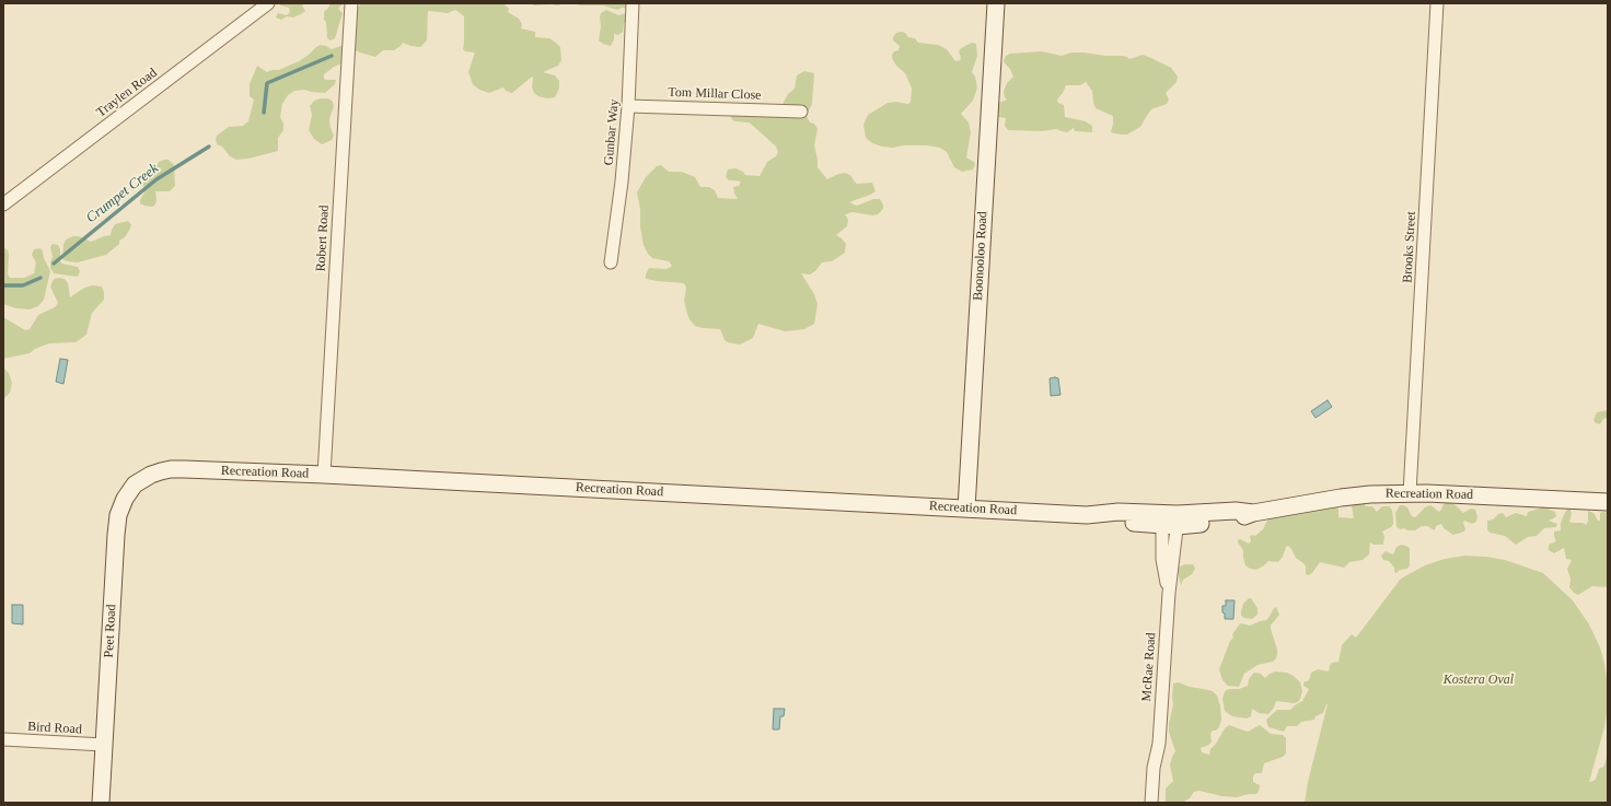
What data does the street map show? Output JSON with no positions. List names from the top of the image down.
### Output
{
  "streets": {
    "street": [
      "Traylen Road",
      "Tom Millar Close",
      "Gunbar Way",
      "Robert Road",
      "Brooks Street",
      "Boonooloo Road",
      "Recreation Road",
      "Peet Road",
      "McRae Road",
      "Bird Road"
    ]
  },
  "crossings": [
    ["Tom Millar Close", "Gunbar Way"],
    ["Robert Road", "Recreation Road"],
    ["Brooks Street", "Recreation Road"],
    ["Boonooloo Road", "Recreation Road"],
    ["Recreation Road", "Peet Road"],
    ["Recreation Road", "McRae Road"],
    ["Peet Road", "Bird Road"]
  ],
  "water": ["Crumpet Creek"],
  "parks": ["Kostera Oval"]
}
